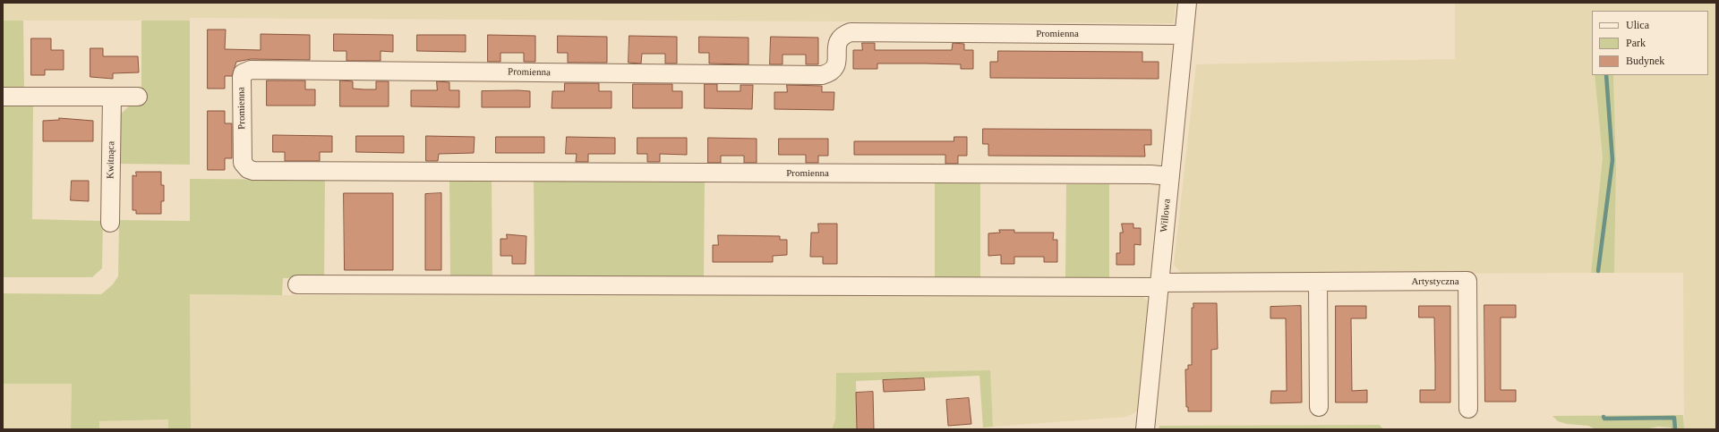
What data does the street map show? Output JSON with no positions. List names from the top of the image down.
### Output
{
  "streets": {
    "street": [
      "Promienna",
      "Kwitnąca",
      "Willowa",
      "Artystyczna"
    ]
  },
  "crossings": [
    ["Promienna", "Willowa"],
    ["Willowa", "Artystyczna"]
  ],
  "legend": ["Ulica", "Park", "Budynek"]
}
